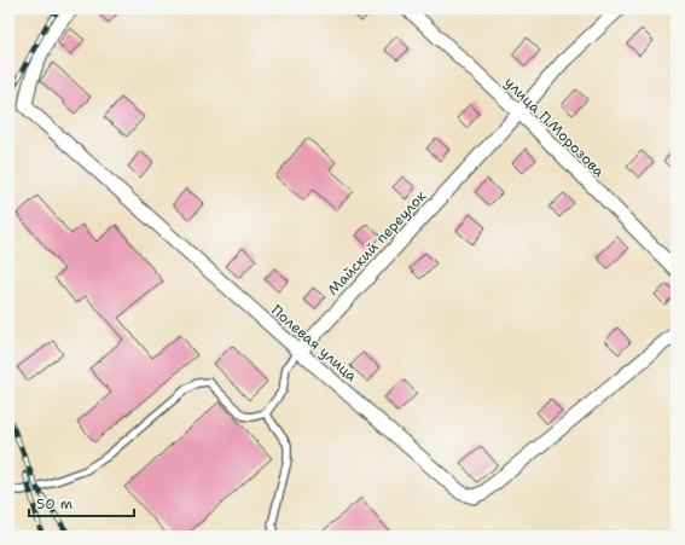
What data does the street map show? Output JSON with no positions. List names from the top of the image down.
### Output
{
  "streets": {
    "street": ["улица П.Морозова", "Майский переулок", "Полевая улица"]
  },
  "crossings": [
    ["улица П.Морозова", "Майский переулок"],
    ["Майский переулок", "Полевая улица"]
  ],
  "scale_bar": "50 m"
}
